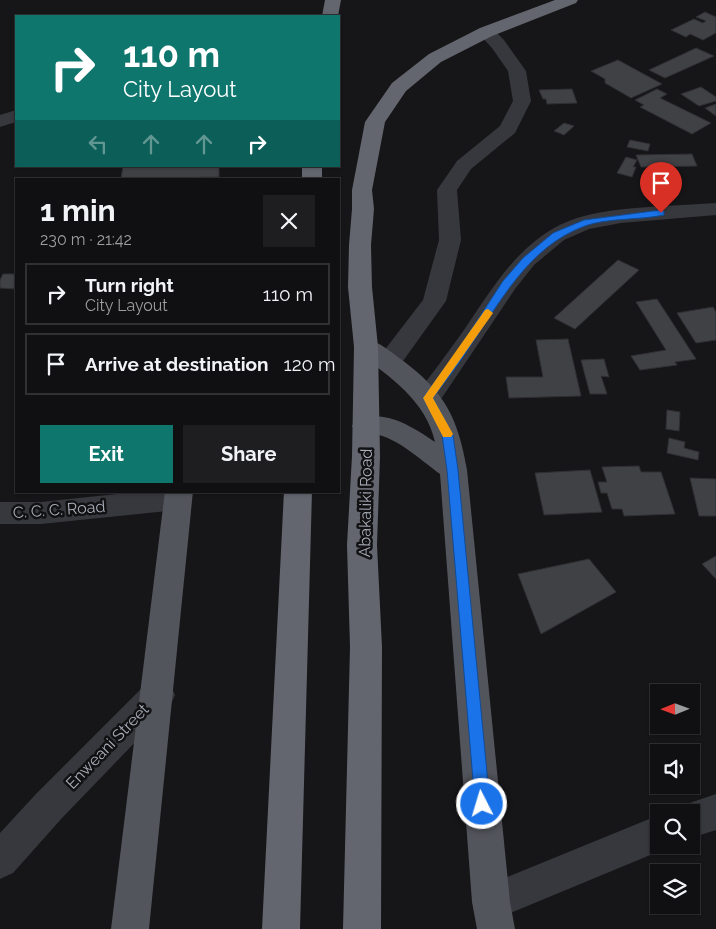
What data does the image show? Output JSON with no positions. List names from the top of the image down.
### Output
{
  "streets": {
    "highway": ["Abakaliki Road"],
    "main road": ["Enweani Street"],
    "street": ["C. C. C. Road"]
  },
  "crossings": [
    ["C. C. C. Road", "Enweani Street"]
  ],
  "north": "left",
  "page": {
    "turn": ["110 m", "City Layout"],
    "heading": ["1 min", "230 m · 21:42"],
    "list": [
      {
        "name": "Turn right",
        "note": "City Layout",
        "value": "110 m"
      },
      {
        "name": "Arrive at destination",
        "value": "120 m"
      }
    ],
    "buttons": ["Exit", "Share"]
  }
}
